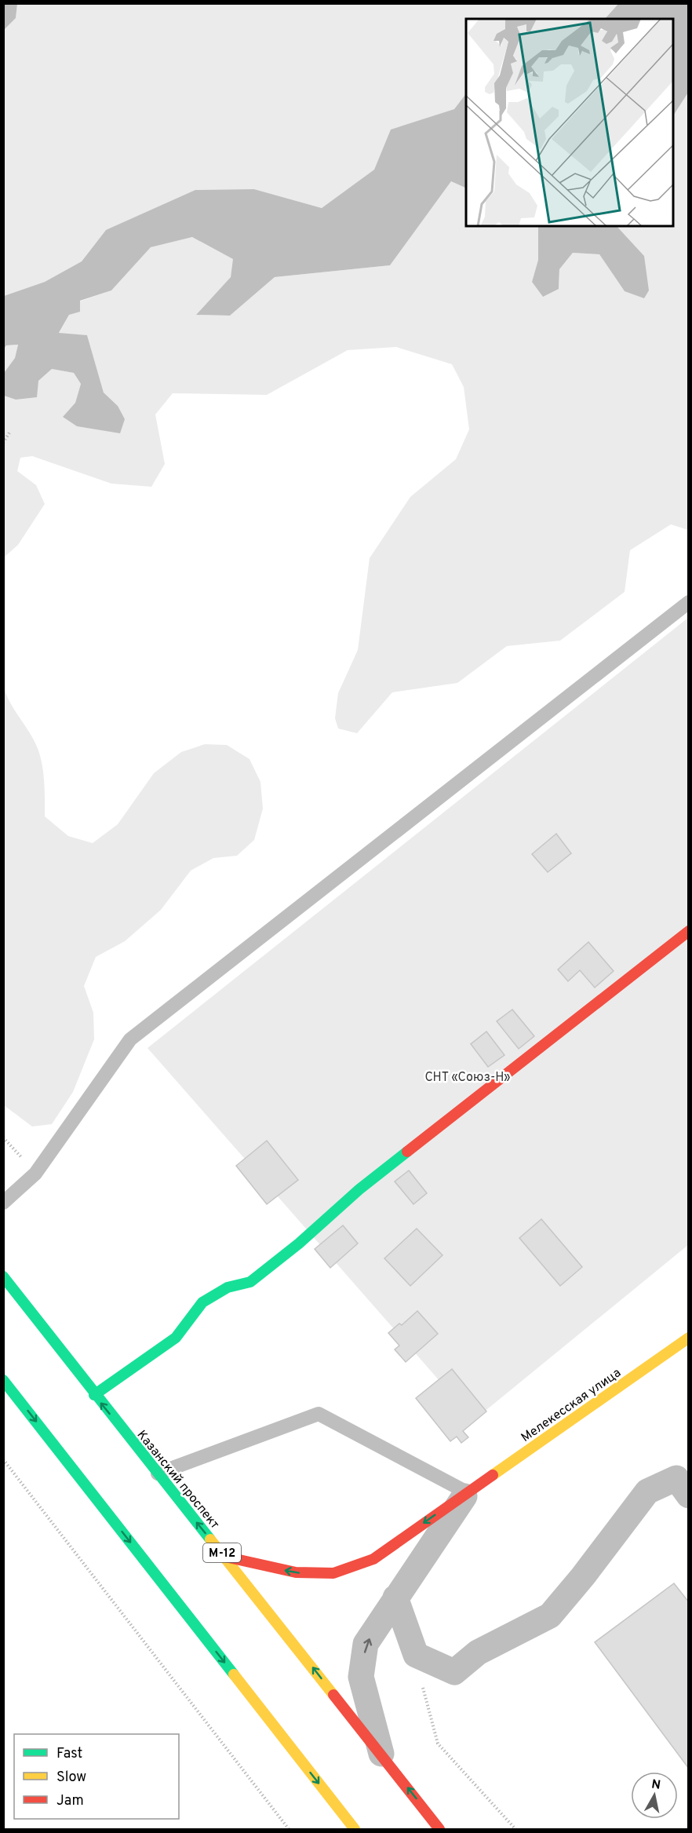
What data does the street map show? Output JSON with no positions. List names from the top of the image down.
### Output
{
  "streets": {
    "street": ["Мелекесская улица", "Казанский проспект", "М-12"]
  },
  "crossings": [
    ["Мелекесская улица", "Казанский проспект"]
  ],
  "one_way": ["Мелекесская улица"],
  "parks": ["СНТ «Союз-Н»"],
  "legend": ["Fast", "Slow", "Jam"],
  "north": "top"
}
